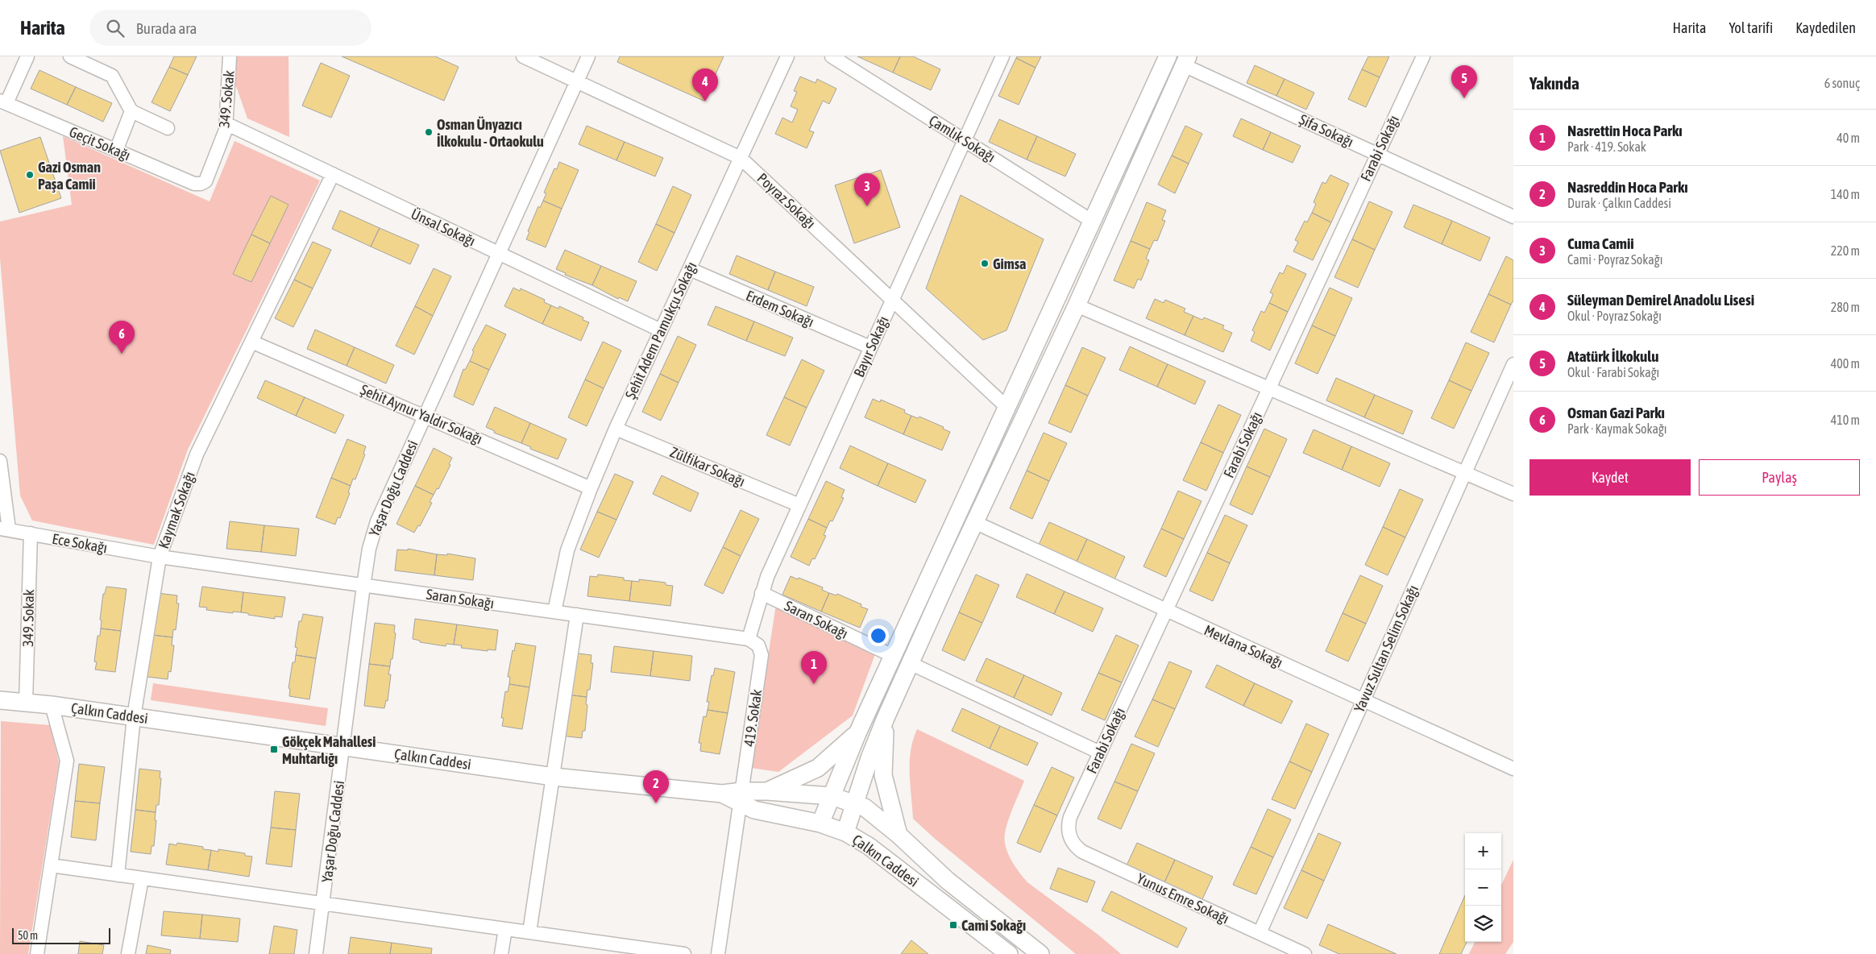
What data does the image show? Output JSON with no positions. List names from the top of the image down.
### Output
{
  "streets": {
    "main road": ["Çalkın Caddesi"],
    "street": [
      "349. Sokak",
      "Şifa Sokağı",
      "Çamlık Sokağı",
      "Geçit Sokağı",
      "Farabi Sokağı",
      "Poyraz Sokağı",
      "Ünsal Sokağı",
      "Erdem Sokağı",
      "Şehit Adem Pamukçu Sokağı",
      "Bayır Sokağı",
      "Şehit Aynur Yaldır Sokağı",
      "Zülfikar Sokağı",
      "Yaşar Doğu Caddesi",
      "Kaymak Sokağı",
      "Ece Sokağı",
      "Saran Sokağı",
      "Mevlana Sokağı",
      "Yavuz Sultan Selim Sokağı",
      "419. Sokak",
      "Yunus Emre Sokağı"
    ]
  },
  "crossings": [
    ["349. Sokak", "Geçit Sokağı"],
    ["349. Sokak", "Ünsal Sokağı"],
    ["349. Sokak", "Ece Sokağı"],
    ["349. Sokak", "Çalkın Caddesi"],
    ["Şifa Sokağı", "Farabi Sokağı"],
    ["Çamlık Sokağı", "Bayır Sokağı"],
    ["Farabi Sokağı", "Mevlana Sokağı"],
    ["Farabi Sokağı", "Yunus Emre Sokağı"],
    ["Poyraz Sokağı", "Şehit Adem Pamukçu Sokağı"],
    ["Poyraz Sokağı", "Bayır Sokağı"],
    ["Poyraz Sokağı", "Yaşar Doğu Caddesi"],
    ["Ünsal Sokağı", "Şehit Adem Pamukçu Sokağı"],
    ["Ünsal Sokağı", "Yaşar Doğu Caddesi"],
    ["Ünsal Sokağı", "Kaymak Sokağı"],
    ["Erdem Sokağı", "Şehit Adem Pamukçu Sokağı"],
    ["Erdem Sokağı", "Bayır Sokağı"],
    ["Şehit Adem Pamukçu Sokağı", "Şehit Aynur Yaldır Sokağı"],
    ["Şehit Adem Pamukçu Sokağı", "Zülfikar Sokağı"],
    ["Şehit Adem Pamukçu Sokağı", "Saran Sokağı"],
    ["Bayır Sokağı", "Zülfikar Sokağı"],
    ["Bayır Sokağı", "Saran Sokağı"],
    ["Bayır Sokağı", "419. Sokak"],
    ["Şehit Aynur Yaldır Sokağı", "Yaşar Doğu Caddesi"],
    ["Şehit Aynur Yaldır Sokağı", "Kaymak Sokağı"],
    ["Yaşar Doğu Caddesi", "Saran Sokağı"],
    ["Yaşar Doğu Caddesi", "Çalkın Caddesi"],
    ["Kaymak Sokağı", "Ece Sokağı"],
    ["Kaymak Sokağı", "Saran Sokağı"],
    ["Kaymak Sokağı", "Çalkın Caddesi"],
    ["Ece Sokağı", "Saran Sokağı"],
    ["Saran Sokağı", "419. Sokak"],
    ["Mevlana Sokağı", "Yavuz Sultan Selim Sokağı"],
    ["Yavuz Sultan Selim Sokağı", "Yunus Emre Sokağı"],
    ["Çalkın Caddesi", "419. Sokak"]
  ],
  "places": {
    "other": ["Osman Ünyazıcı İlkokulu - Ortaokulu", "Gazi Osman Paşa Camii", "Gimsa"],
    "transit": ["Gökçek Mahallesi Muhtarlığı", "Cami Sokağı"]
  },
  "scale_bar": "50 m",
  "page": {
    "header": "Harita",
    "search": "Burada ara",
    "nav": ["Harita", "Yol tarifi", "Kaydedilen"],
    "heading": ["Yakında", "6 sonuç"],
    "pins": [
      "5",
      "4",
      "3",
      "6",
      "1",
      "2"
    ],
    "list": [
      {
        "mark": "1",
        "name": "Nasrettin Hoca Parkı",
        "note": "Park · 419. Sokak",
        "value": "40 m"
      },
      {
        "mark": "2",
        "name": "Nasreddin Hoca Parkı",
        "note": "Durak · Çalkın Caddesi",
        "value": "140 m"
      },
      {
        "mark": "3",
        "name": "Cuma Camii",
        "note": "Cami · Poyraz Sokağı",
        "value": "220 m"
      },
      {
        "mark": "4",
        "name": "Süleyman Demirel Anadolu Lisesi",
        "note": "Okul · Poyraz Sokağı",
        "value": "280 m"
      },
      {
        "mark": "5",
        "name": "Atatürk İlkokulu",
        "note": "Okul · Farabi Sokağı",
        "value": "400 m"
      },
      {
        "mark": "6",
        "name": "Osman Gazi Parkı",
        "note": "Park · Kaymak Sokağı",
        "value": "410 m"
      }
    ],
    "buttons": ["Kaydet", "Paylaş"],
    "map_buttons": ["+", "−"],
    "scale": "50 m"
  }
}
